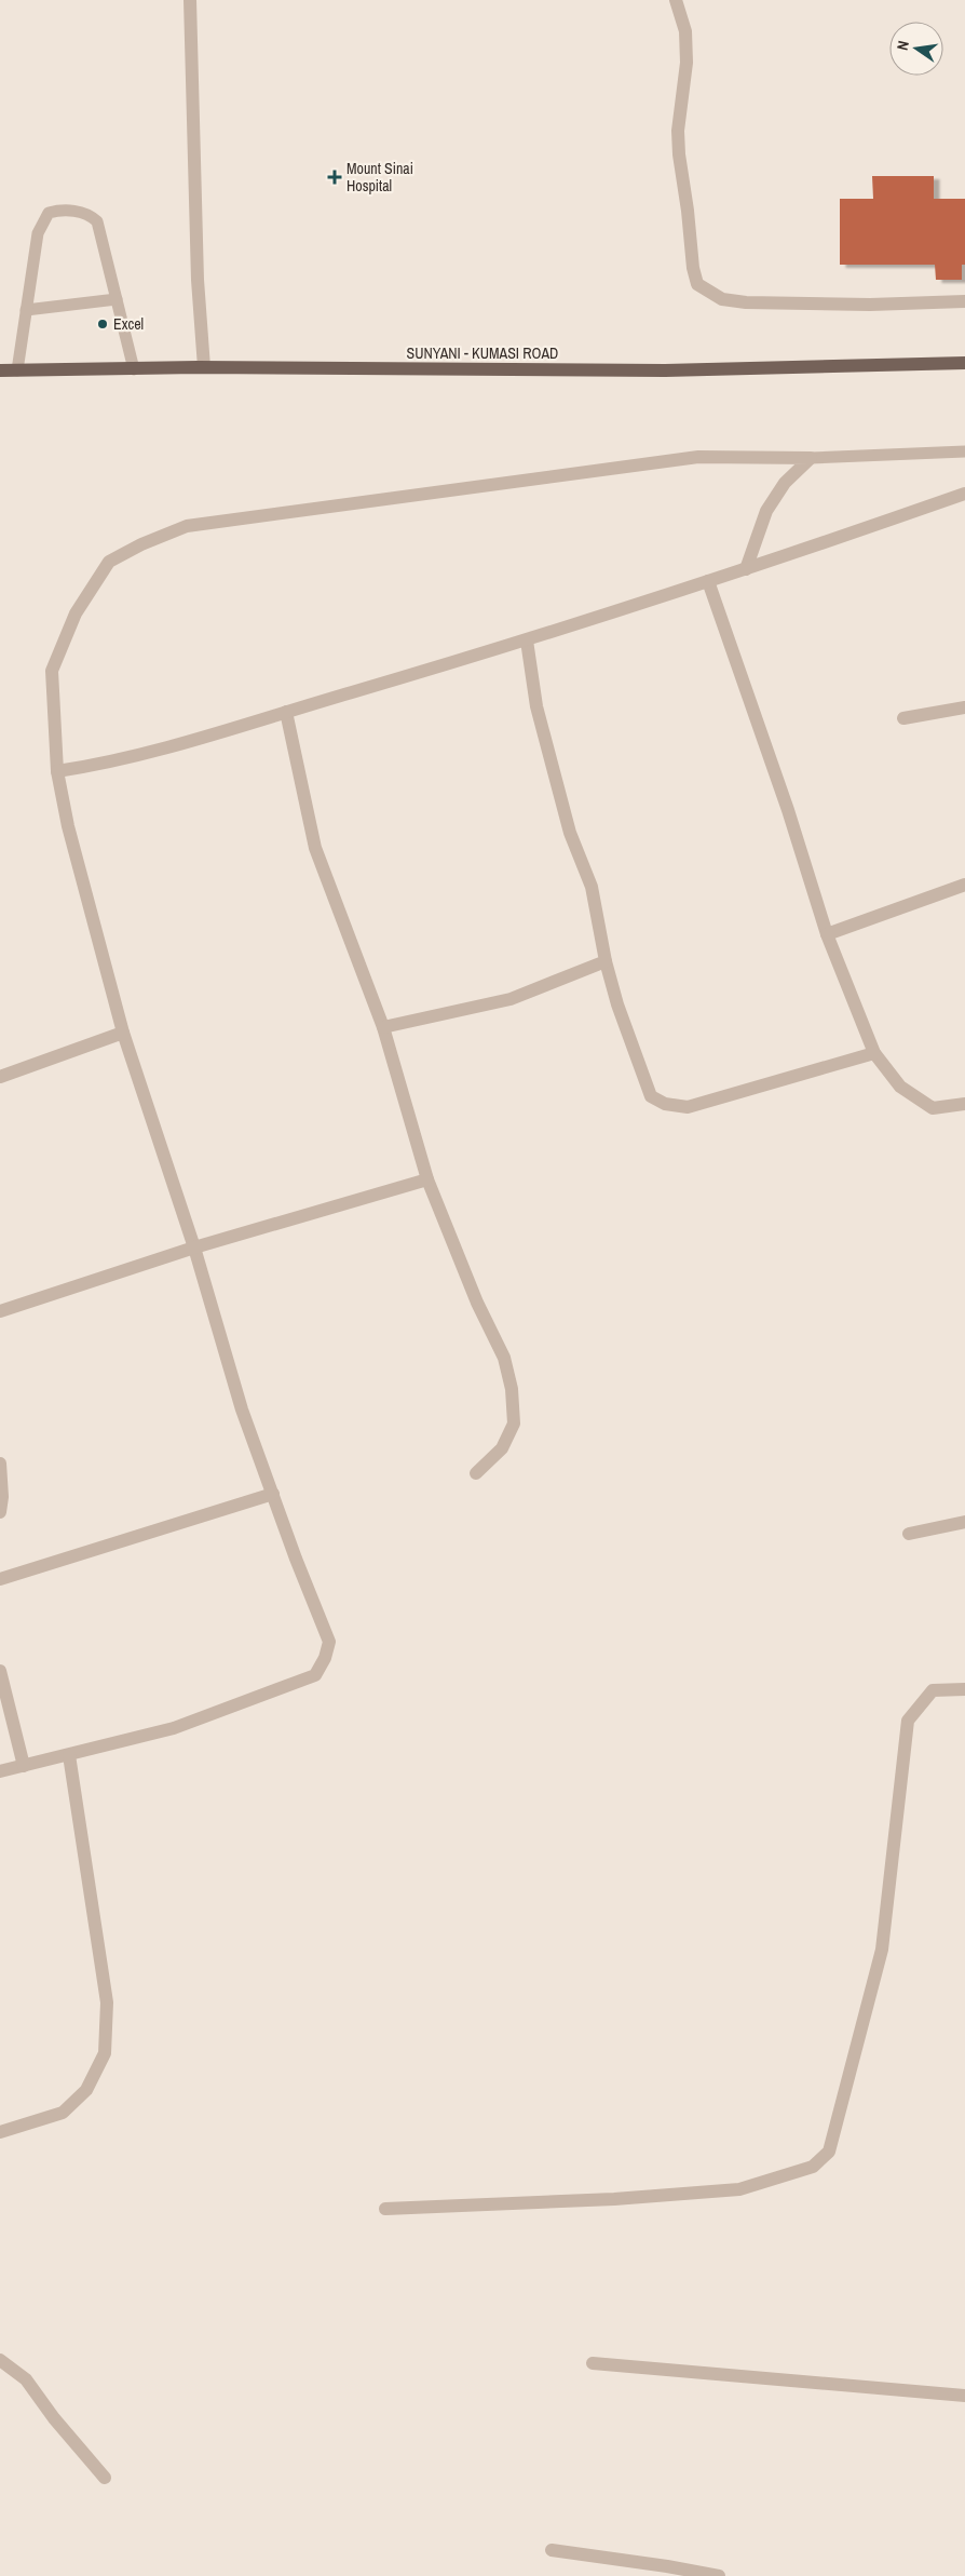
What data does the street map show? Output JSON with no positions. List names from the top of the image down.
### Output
{
  "streets": {
    "main road": ["SUNYANI - KUMASI ROAD"]
  },
  "places": {
    "health": ["Mount Sinai Hospital"],
    "other": ["Excel"]
  },
  "north": "left"
}
